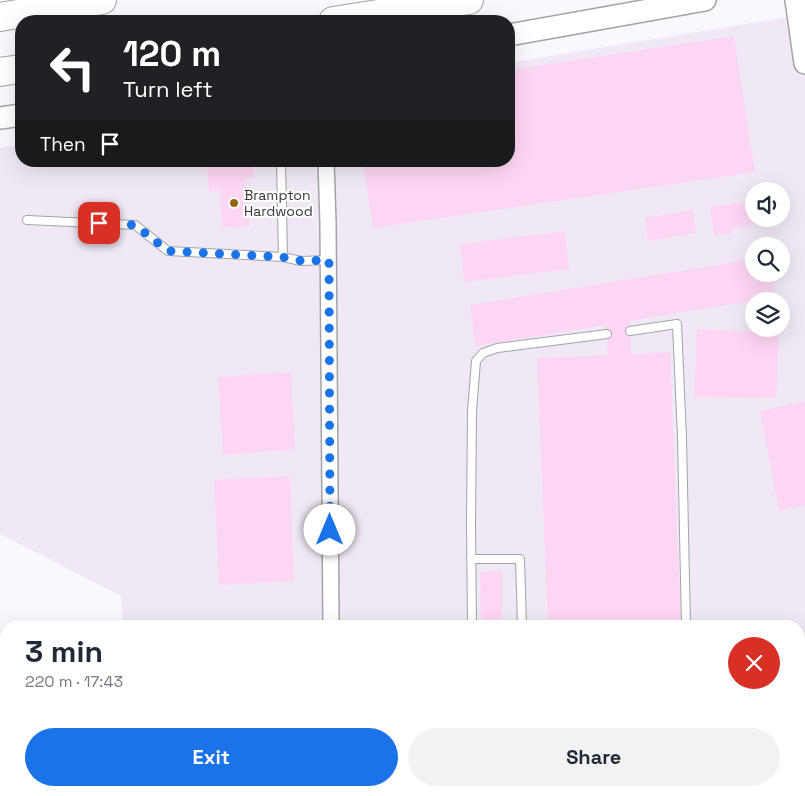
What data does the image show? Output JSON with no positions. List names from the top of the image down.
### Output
{
  "places": ["Brampton Hardwood"],
  "page": {
    "turn": ["120 m", "Turn left"],
    "then": "Then",
    "heading": ["3 min", "220 m · 17:43"],
    "buttons": ["Exit", "Share"]
  }
}
